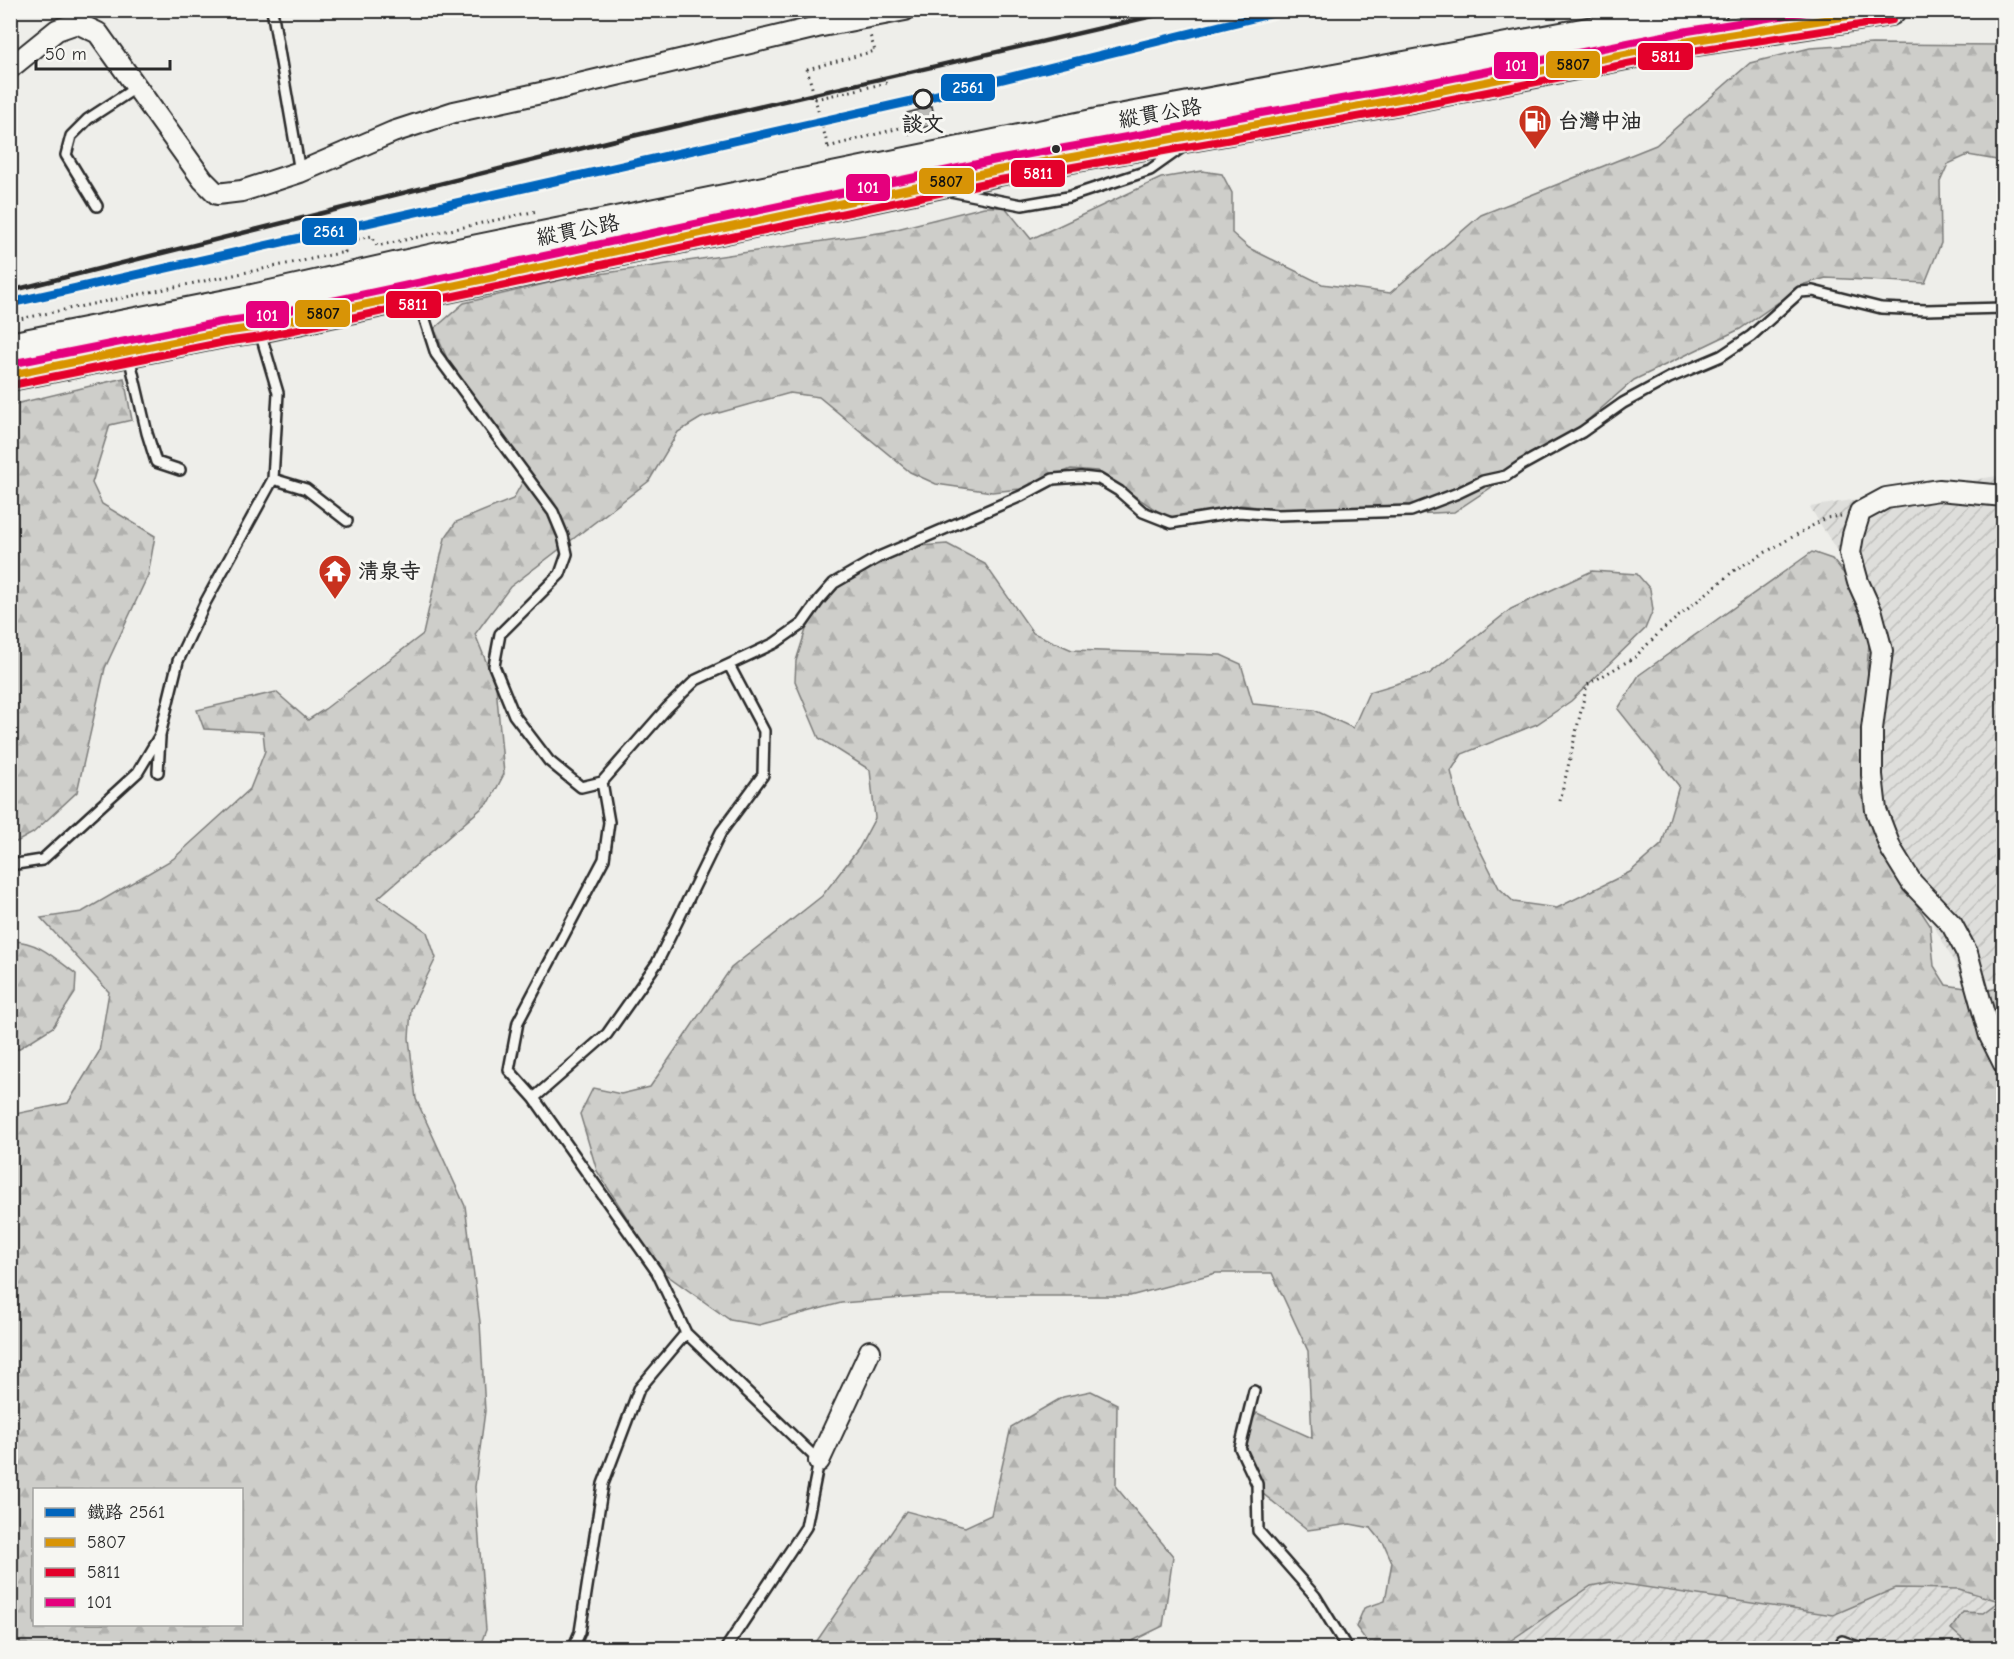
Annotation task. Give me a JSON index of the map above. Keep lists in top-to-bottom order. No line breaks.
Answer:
{"streets":{"main road":["縱貫公路"]},"places":{"other":["談文"],"fuel station":["台灣中油"],"temple":["清泉寺"]},"lines":["rail line 2561","transit line 5807","transit line 101","transit line 5811"],"legend":["鐵路 2561","5807","5811","101"],"scale_bar":"50 m"}
